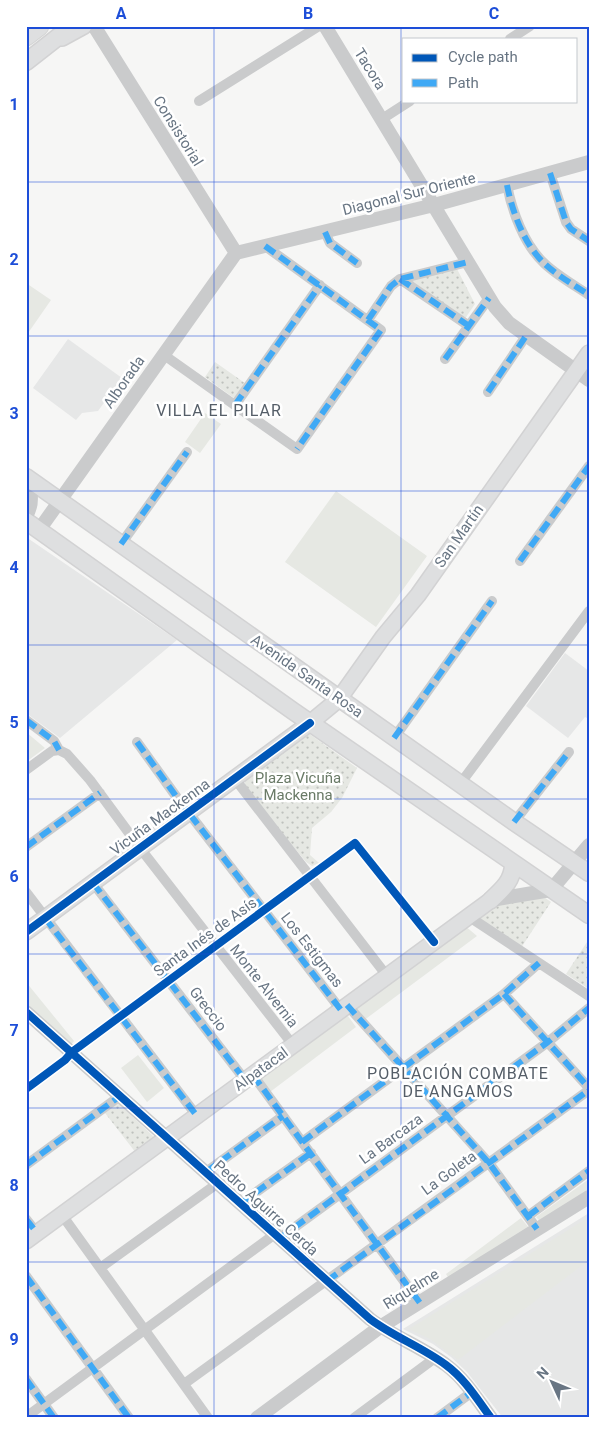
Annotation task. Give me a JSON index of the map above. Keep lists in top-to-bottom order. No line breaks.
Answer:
{"streets":{"main road":["San Martín","Avenida Santa Rosa","Vicuña Mackenna","Alpatacal"],"street":["Tacora","Consistorial","Diagonal Sur Oriente","Alborada","Santa Inés de Asís","Los Estigmas","Monte Alvernia","Greccio","La Barcaza","La Goleta","Pedro Aguirre Cerda","Riquelme"]},"crossings":[["Tacora","Diagonal Sur Oriente"],["Tacora","San Martín"],["Consistorial","Diagonal Sur Oriente"],["Consistorial","Alborada"],["Diagonal Sur Oriente","Alborada"],["Alborada","Avenida Santa Rosa"],["San Martín","Avenida Santa Rosa"],["San Martín","Vicuña Mackenna"],["Avenida Santa Rosa","Vicuña Mackenna"],["Vicuña Mackenna","Los Estigmas"],["Vicuña Mackenna","Monte Alvernia"],["Vicuña Mackenna","Greccio"],["Santa Inés de Asís","Los Estigmas"],["Santa Inés de Asís","Monte Alvernia"],["Santa Inés de Asís","Greccio"],["Santa Inés de Asís","Alpatacal"],["Santa Inés de Asís","Pedro Aguirre Cerda"],["Los Estigmas","Alpatacal"],["Los Estigmas","La Barcaza"],["Los Estigmas","La Goleta"],["Los Estigmas","Riquelme"],["Monte Alvernia","Alpatacal"],["Greccio","Alpatacal"],["Greccio","La Barcaza"],["Greccio","La Goleta"],["Greccio","Riquelme"],["Alpatacal","Pedro Aguirre Cerda"],["La Barcaza","Pedro Aguirre Cerda"],["La Goleta","Pedro Aguirre Cerda"],["Pedro Aguirre Cerda","Riquelme"]],"districts":["VILLA EL PILAR","POBLACIÓN COMBATE DE ANGAMOS"],"parks":["Plaza Vicuña Mackenna"],"legend":["Cycle path","Path"],"north":"top left","grid":{"columns":["A","B","C"],"rows":["1","2","3","4","5","6","7","8","9"]}}
